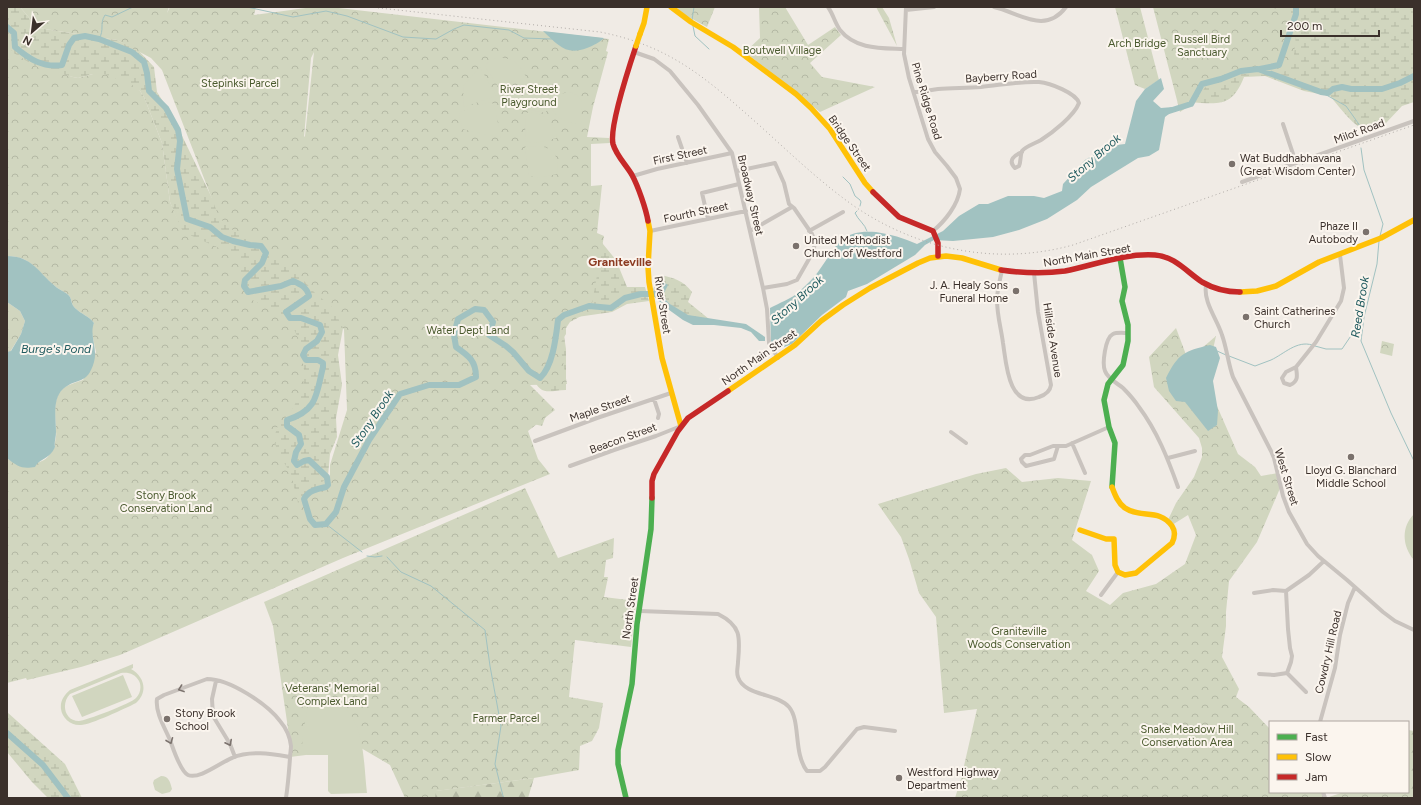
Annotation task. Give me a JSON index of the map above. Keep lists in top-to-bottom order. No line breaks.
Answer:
{"streets":{"main road":["Bridge Street","North Main Street","River Street","North Street"],"street":["Bayberry Road","Pine Ridge Road","Milot Road","First Street","Broadway Street","Fourth Street","Hillside Avenue","Maple Street","Beacon Street","West Street","Cowdry Hill Road"]},"crossings":[["Bayberry Road","Pine Ridge Road"],["Pine Ridge Road","Bridge Street"],["First Street","Broadway Street"],["First Street","River Street"],["Broadway Street","Fourth Street"],["Broadway Street","North Main Street"],["Broadway Street","River Street"],["Fourth Street","River Street"],["North Main Street","River Street"],["North Main Street","Hillside Avenue"],["North Main Street","Beacon Street"],["North Main Street","West Street"],["North Main Street","North Street"],["River Street","Maple Street"],["River Street","Beacon Street"],["River Street","North Street"],["Beacon Street","North Street"],["West Street","Cowdry Hill Road"]],"districts":["Graniteville"],"water":["Stony Brook","Reed Brook","Burge's Pond"],"parks":["Russell Bird Sanctuary","Arch Bridge","Boutwell Village","Stepinksi Parcel","River Street Playground","Water Dept Land","Stony Brook Conservation Land","Graniteville Woods Conservation","Veterans' Memorial Complex Land","Farmer Parcel","Snake Meadow Hill Conservation Area"],"places":["Wat Buddhabhavana (Great Wisdom Center)","Phaze II Autobody","United Methodist Church of Westford","J. A. Healy Sons Funeral Home","Saint Catherines Church","Lloyd G. Blanchard Middle School","Stony Brook School","Westford Highway Department"],"legend":["Fast","Slow","Jam"],"scale_bar":"200 m","north":"bottom left"}
